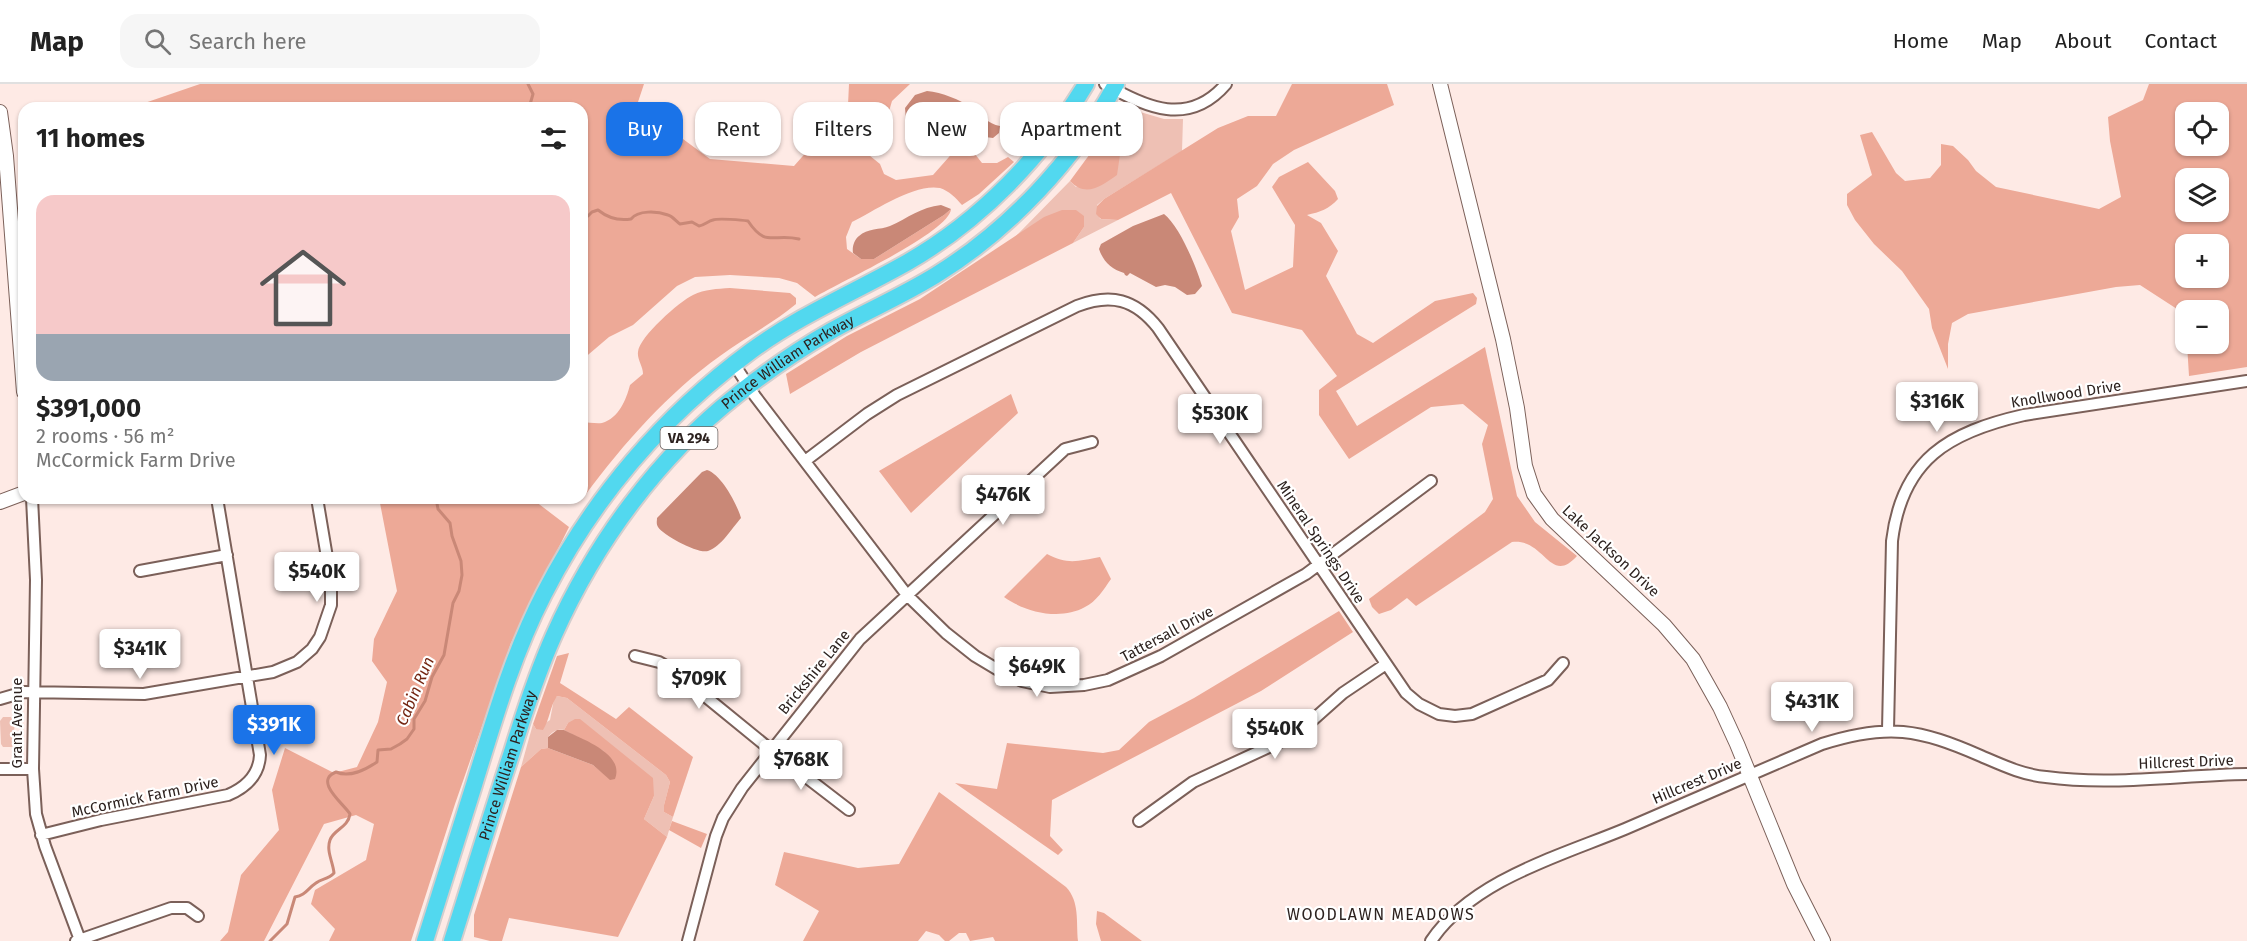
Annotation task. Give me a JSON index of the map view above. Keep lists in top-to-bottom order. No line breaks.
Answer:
{"streets":{"highway":["Prince William Parkway","VA 294"],"street":["Knollwood Drive","Mineral Springs Drive","Lake Jackson Drive","Tattersall Drive","Brickshire Lane","Grant Avenue","Hillcrest Drive","McCormick Farm Drive"]},"crossings":[["Prince William Parkway","Tattersall Drive"],["Knollwood Drive","Hillcrest Drive"],["Mineral Springs Drive","Tattersall Drive"],["Lake Jackson Drive","Hillcrest Drive"],["Tattersall Drive","Brickshire Lane"],["Grant Avenue","McCormick Farm Drive"]],"districts":["WOODLAWN MEADOWS"],"water":["Cabin Run"],"page":{"header":"Map","search":"Search here","nav":["Home","Map","About","Contact"],"map_buttons":["+","−"],"chip":["Buy","Rent","Filters","New","Apartment"],"heading":"11 homes","list":[{"name":"$391,000","note":"2 rooms · 56 m² · McCormick Farm Drive"}],"price":["$316K","$530K","$476K","$540K","$341K","$649K","$709K","$431K","$391K","$540K","$768K"]}}
